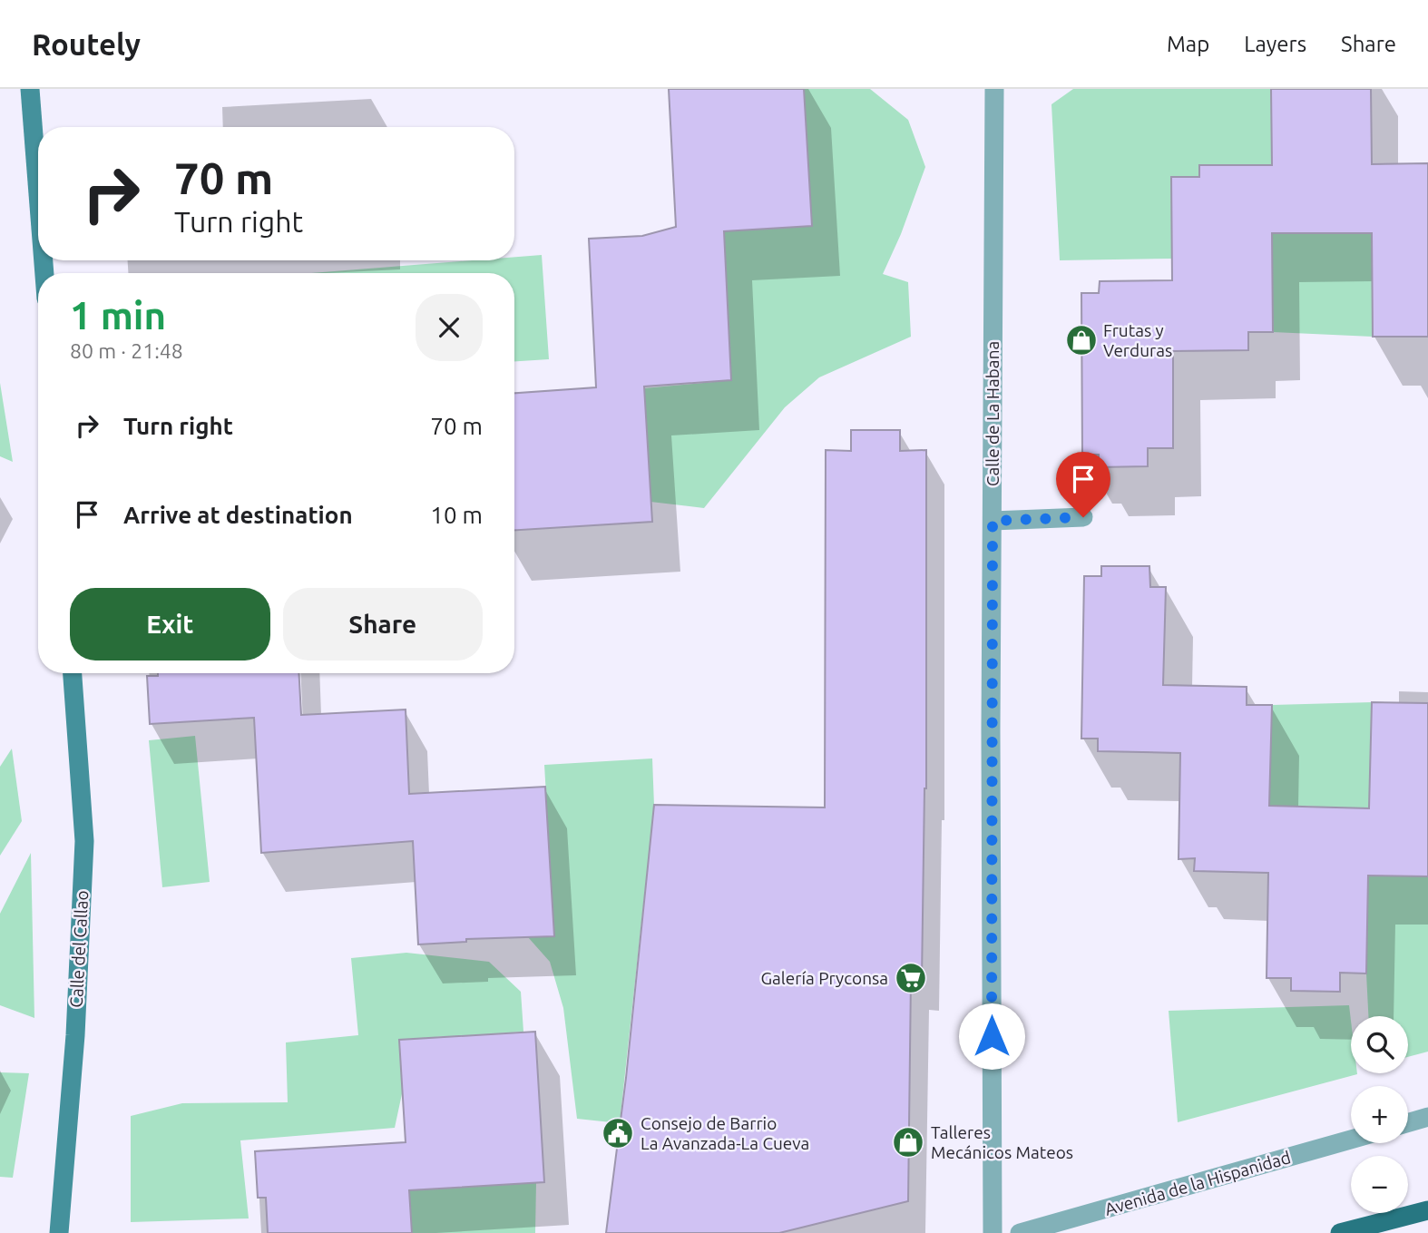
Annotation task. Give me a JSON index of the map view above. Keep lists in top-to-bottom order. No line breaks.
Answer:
{"streets":{"street":["Calle de La Habana","Calle del Callao","Avenida de la Hispanidad"]},"places":{"shop":["Frutas y Verduras","Talleres Mecánicos Mateos"],"supermarket":["Galería Pryconsa"],"public building":["Consejo de Barrio La Avanzada-La Cueva"]},"page":{"header":"Routely","nav":["Map","Layers","Share"],"turn":["70 m","Turn right"],"heading":["1 min","80 m · 21:48"],"list":[{"name":"Turn right","value":"70 m"},{"name":"Arrive at destination","value":"10 m"}],"buttons":["Exit","Share"],"map_buttons":["+","−"]}}
